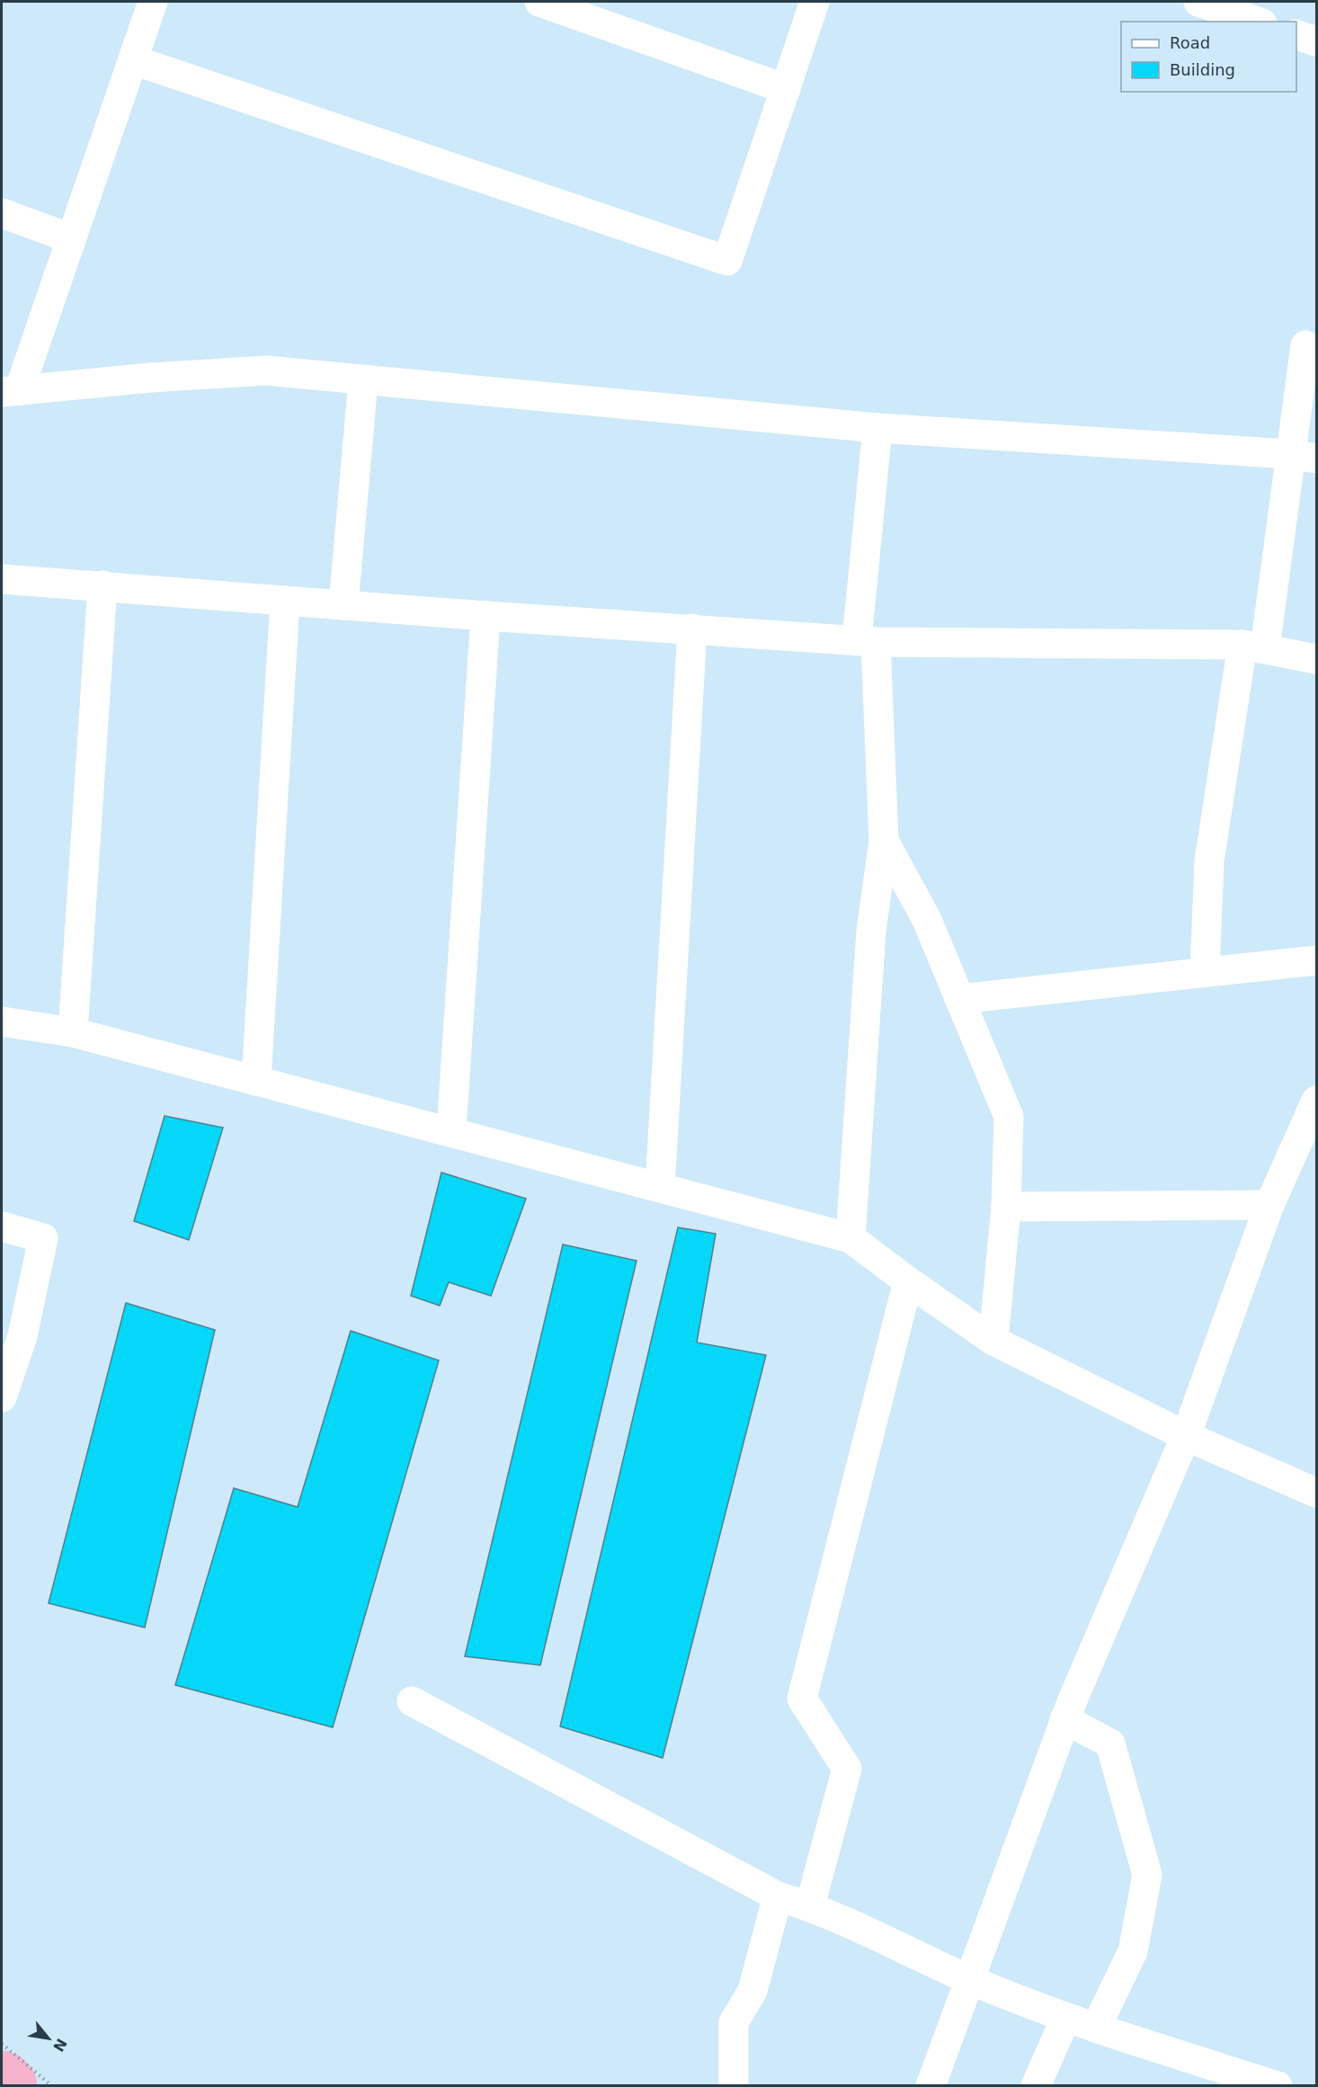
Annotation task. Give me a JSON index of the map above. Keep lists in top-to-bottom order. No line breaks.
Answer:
{"legend":["Road","Building"],"north":"bottom right"}
